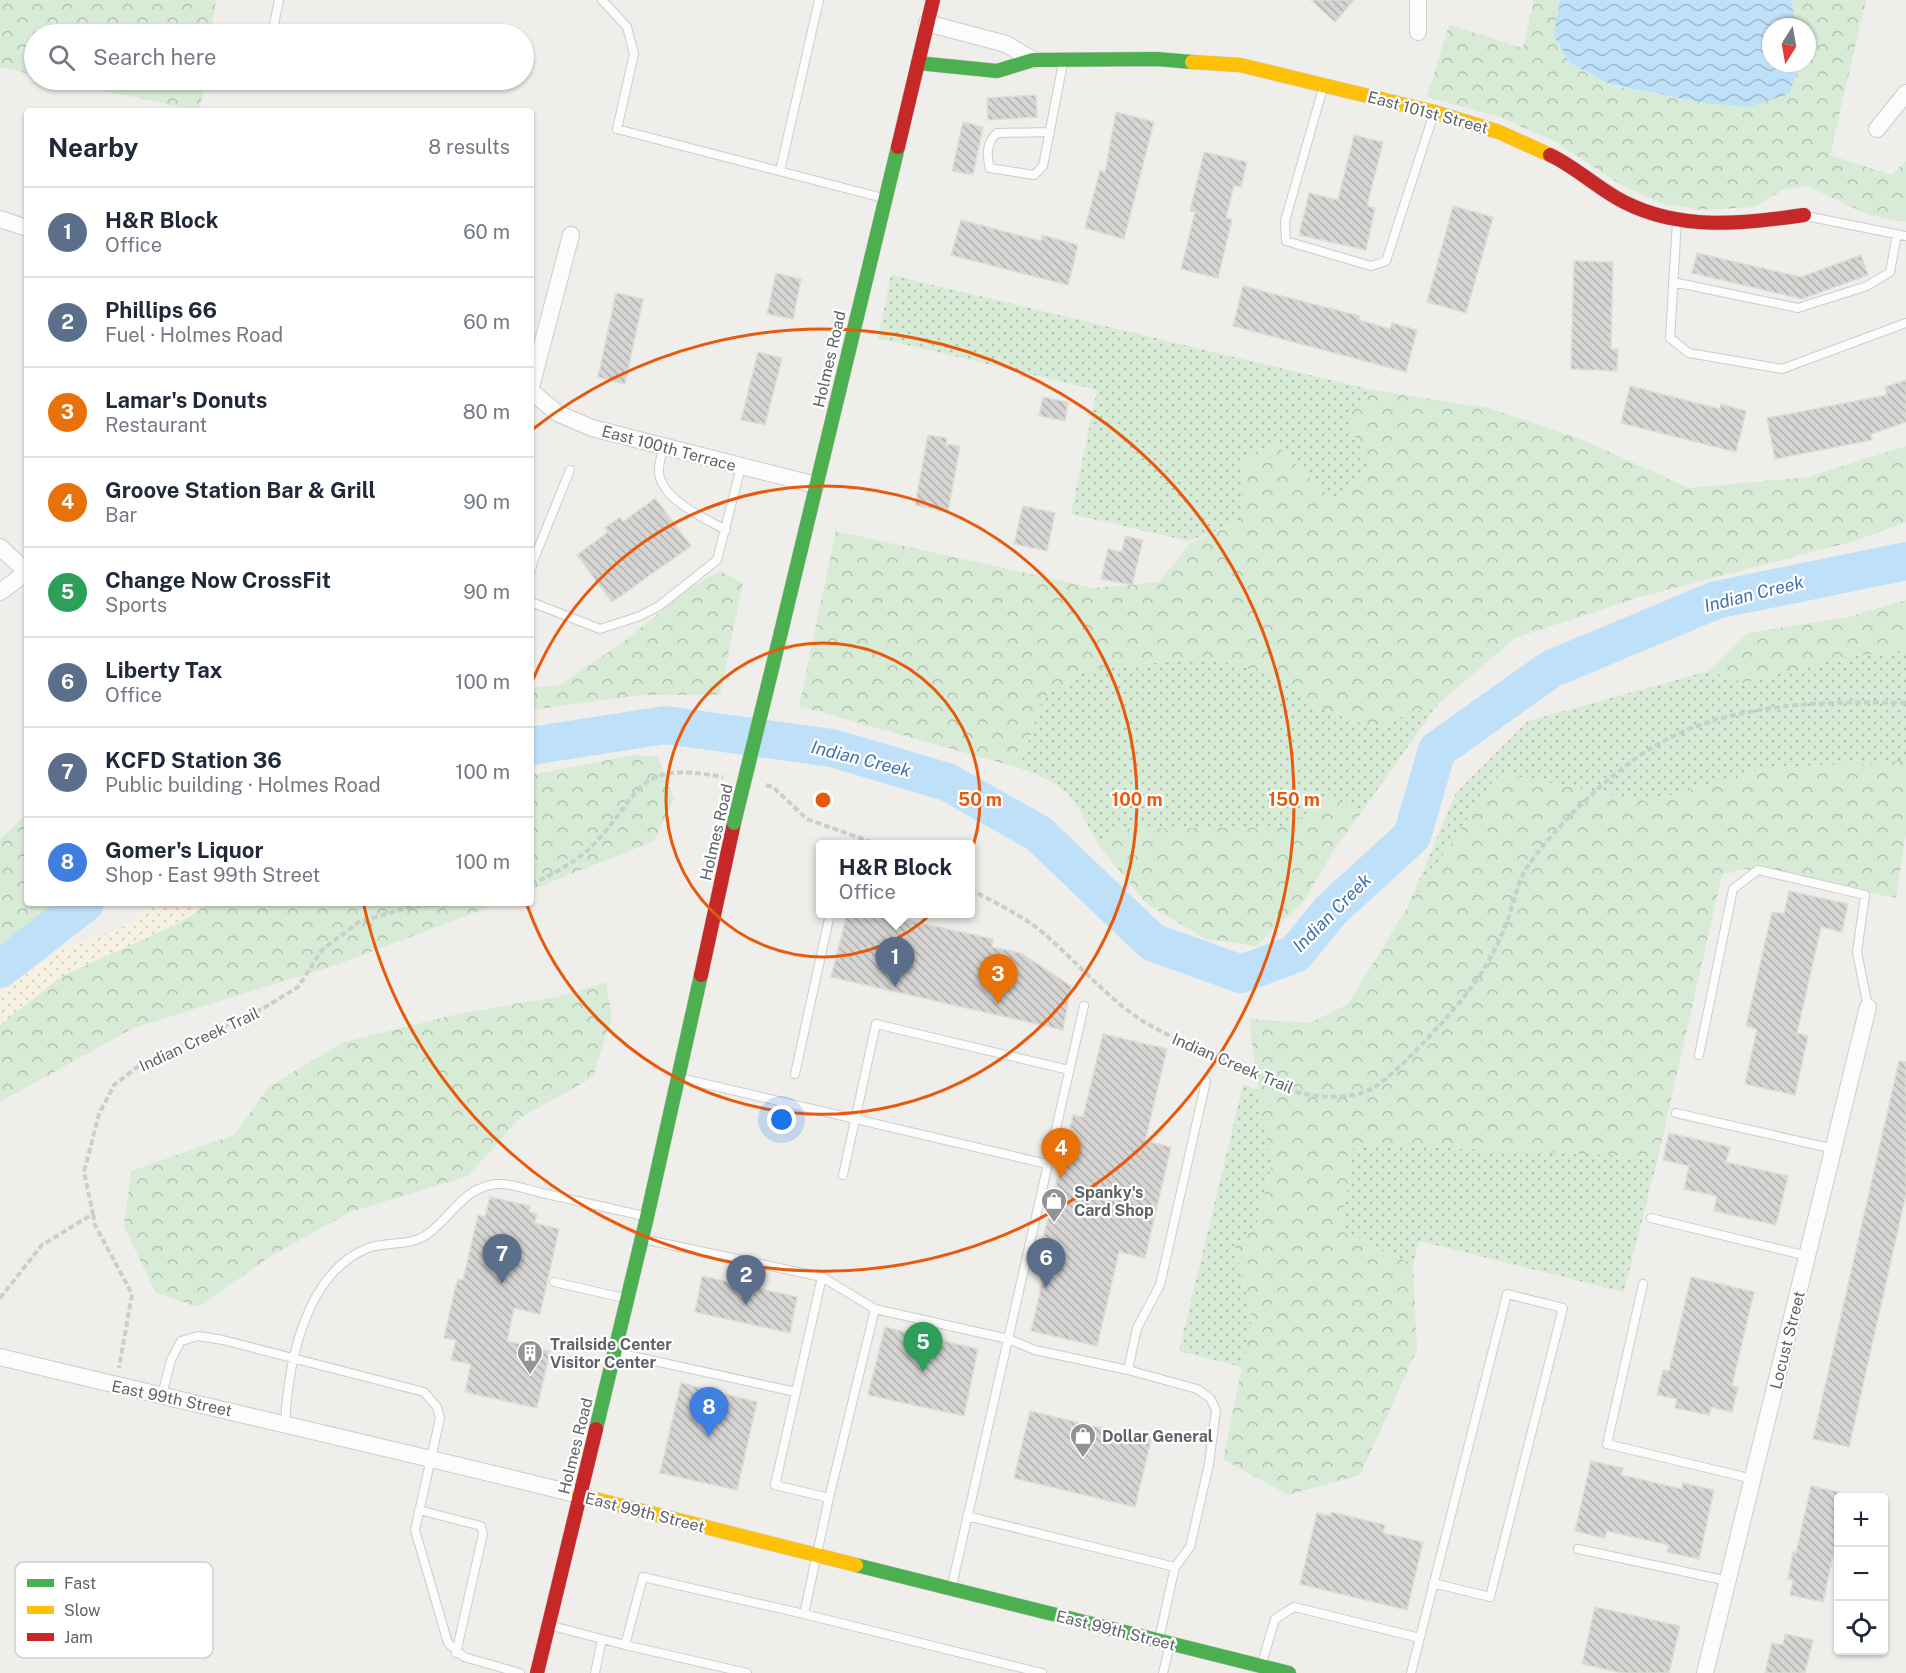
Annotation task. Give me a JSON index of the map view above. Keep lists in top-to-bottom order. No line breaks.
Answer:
{"streets":{"main road":["East 101st Street","Holmes Road","East 99th Street"],"street":["East 100th Terrace","Locust Street"],"path":["Indian Creek Trail"]},"crossings":[["East 101st Street","Holmes Road"],["Holmes Road","East 100th Terrace"],["Holmes Road","East 99th Street"],["Indian Creek Trail","East 99th Street"]],"water":["Indian Creek"],"places":{"shop":["Spanky's Card Shop","Dollar General"],"building":["Trailside Center Visitor Center"]},"legend":["Fast","Slow","Jam"],"north":"bottom","page":{"search":"Search here","heading":["Nearby","8 results"],"list":[{"mark":"1","name":"H&R Block","note":"Office","value":"60 m"},{"mark":"2","name":"Phillips 66","note":"Fuel · Holmes Road","value":"60 m"},{"mark":"3","name":"Lamar's Donuts","note":"Restaurant","value":"80 m"},{"mark":"4","name":"Groove Station Bar & Grill","note":"Bar","value":"90 m"},{"mark":"5","name":"Change Now CrossFit","note":"Sports","value":"90 m"},{"mark":"6","name":"Liberty Tax","note":"Office","value":"100 m"},{"mark":"7","name":"KCFD Station 36","note":"Public building · Holmes Road","value":"100 m"},{"mark":"8","name":"Gomer's Liquor","note":"Shop · East 99th Street","value":"100 m"}],"popup":["H&R Block","Office"],"pins":["1","3","4","7","6","2","5","8"],"map_buttons":["+","−"]},"rings":["50 m","100 m","150 m"]}
